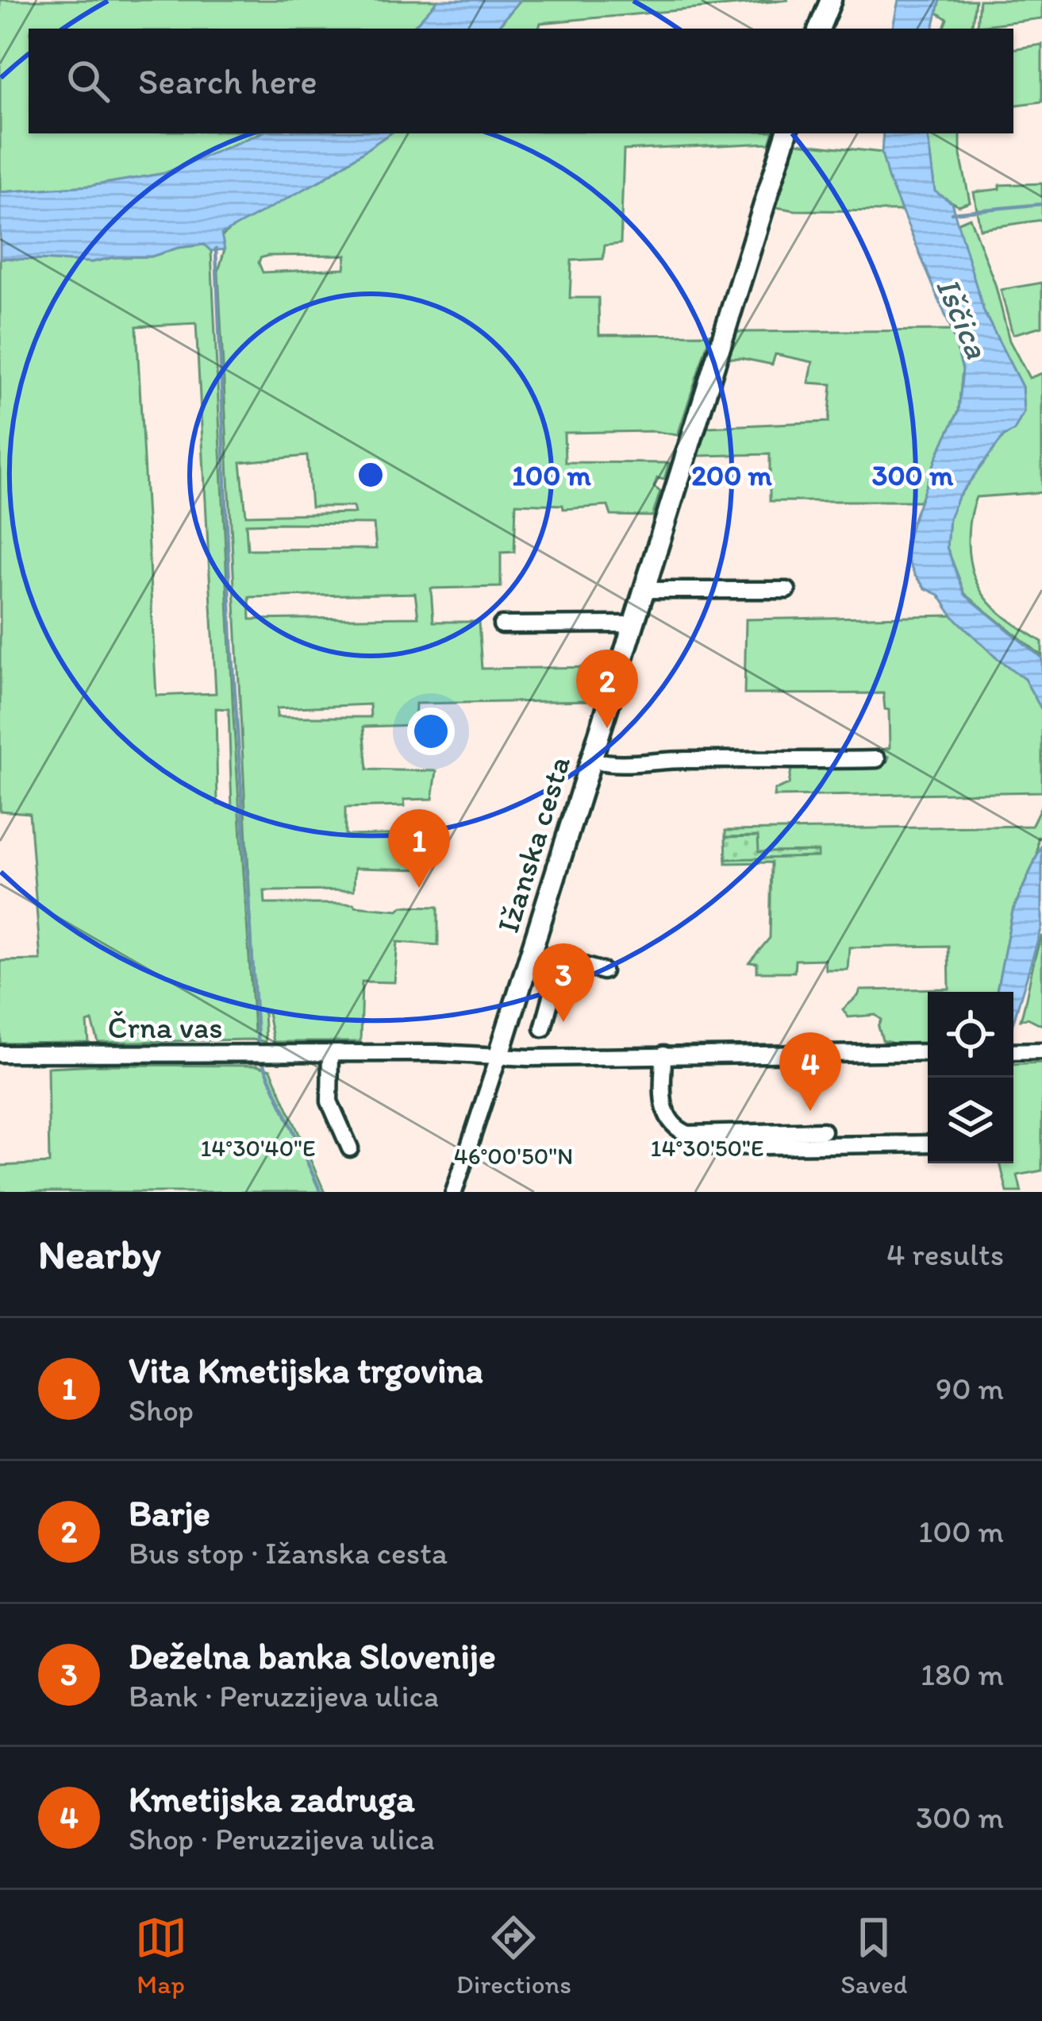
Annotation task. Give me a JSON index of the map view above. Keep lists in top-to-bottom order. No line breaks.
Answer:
{"streets":{"main road":["Ižanska cesta"],"street":["Črna vas"]},"crossings":[["Ižanska cesta","Črna vas"]],"water":["Iščica"],"page":{"search":"Search here","pins":["2","1","3","4"],"heading":["Nearby","4 results"],"list":[{"mark":"1","name":"Vita Kmetijska trgovina","note":"Shop","value":"90 m"},{"mark":"2","name":"Barje","note":"Bus stop · Ižanska cesta","value":"100 m"},{"mark":"3","name":"Deželna banka Slovenije","note":"Bank · Peruzzijeva ulica","value":"180 m"},{"mark":"4","name":"Kmetijska zadruga","note":"Shop · Peruzzijeva ulica","value":"300 m"}],"nav":["Map","Directions","Saved"]},"coordinates":["14°30'40\"E","14°30'50\"E","46°00'50\"N"],"rings":["100 m","200 m","300 m"]}
